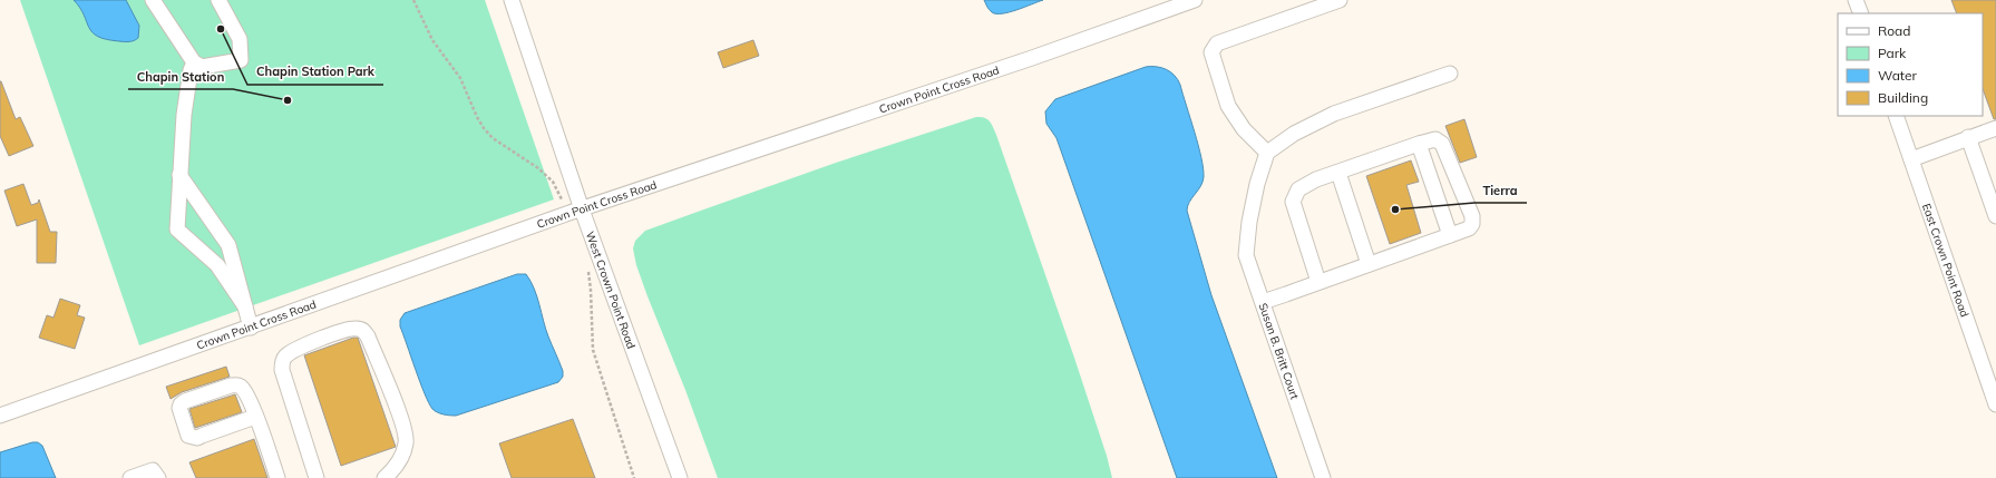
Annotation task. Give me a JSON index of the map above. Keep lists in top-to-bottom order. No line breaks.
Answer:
{"streets":{"street":["Crown Point Cross Road","East Crown Point Road","West Crown Point Road","Susan B. Britt Court"]},"crossings":[["Crown Point Cross Road","West Crown Point Road"]],"places":["Chapin Station Park","Chapin Station","Tierra"],"legend":["Road","Park","Water","Building"]}
